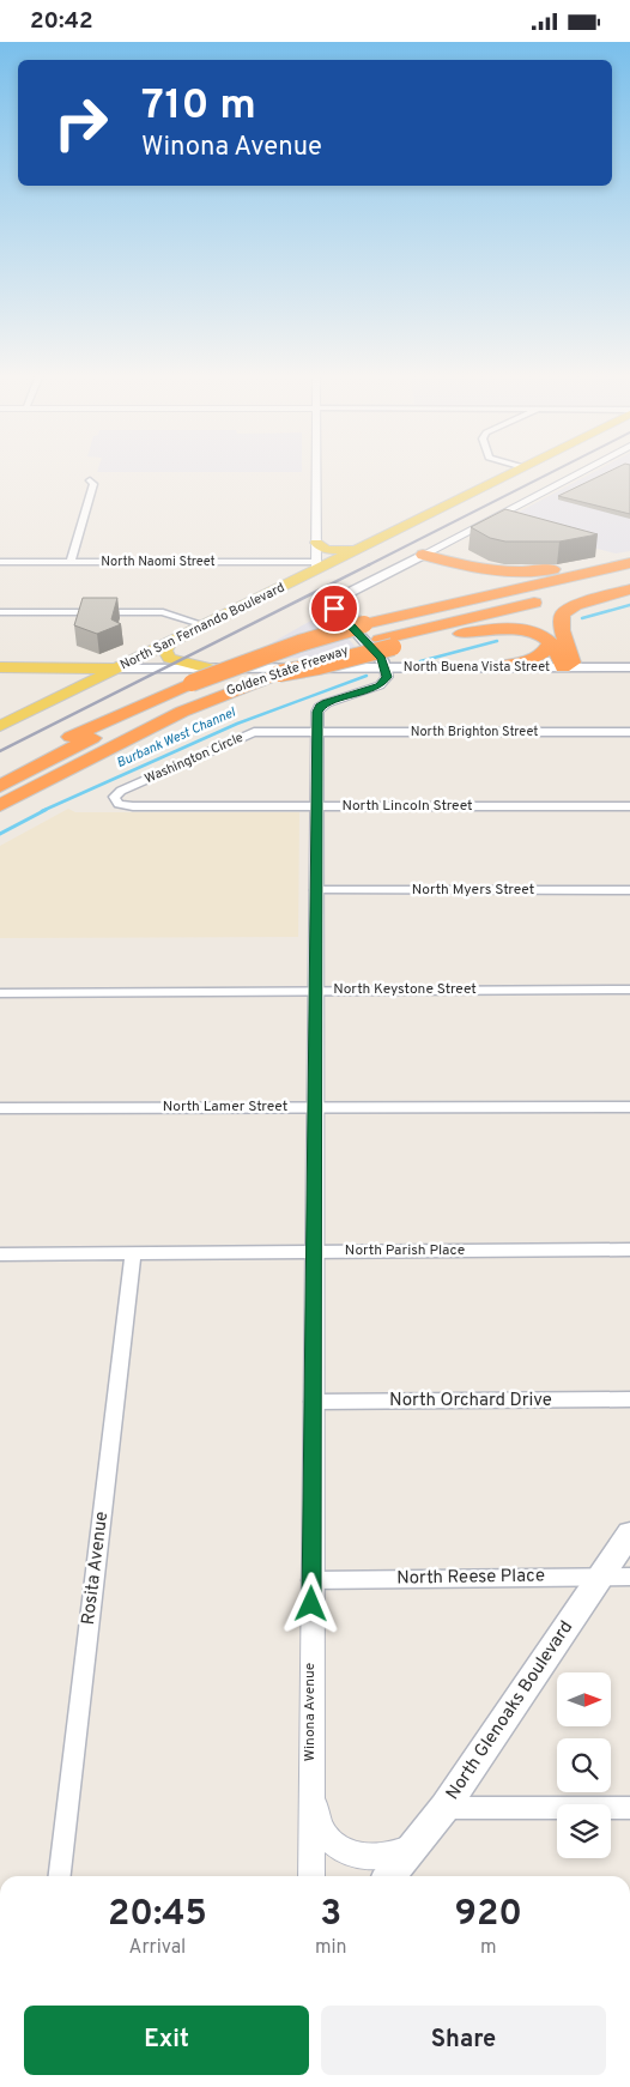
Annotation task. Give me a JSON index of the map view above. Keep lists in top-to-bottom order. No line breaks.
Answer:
{"streets":{"highway":["Golden State Freeway"],"main road":["North San Fernando Boulevard","North Buena Vista Street","North Glenoaks Boulevard"],"street":["North Naomi Street","North Brighton Street","Washington Circle","North Lincoln Street","North Myers Street","North Keystone Street","North Lamer Street","North Parish Place","North Orchard Drive","Rosita Avenue","North Reese Place","Winona Avenue"]},"crossings":[["North Naomi Street","North San Fernando Boulevard"],["North San Fernando Boulevard","North Buena Vista Street"],["North Buena Vista Street","Winona Avenue"],["North Brighton Street","Washington Circle"],["North Brighton Street","Winona Avenue"],["Washington Circle","North Lincoln Street"],["Washington Circle","Winona Avenue"],["North Lincoln Street","Winona Avenue"],["North Myers Street","Winona Avenue"],["North Keystone Street","Winona Avenue"],["North Lamer Street","Winona Avenue"],["North Parish Place","Rosita Avenue"],["North Parish Place","Winona Avenue"],["North Orchard Drive","Winona Avenue"],["North Reese Place","North Glenoaks Boulevard"],["North Reese Place","Winona Avenue"]],"water":["Burbank West Channel"],"north":"right","page":{"status":"20:42","turn":["710 m","Winona Avenue"],"eta":["20:45","Arrival","3","min","920","m"],"buttons":["Exit","Share"]}}
